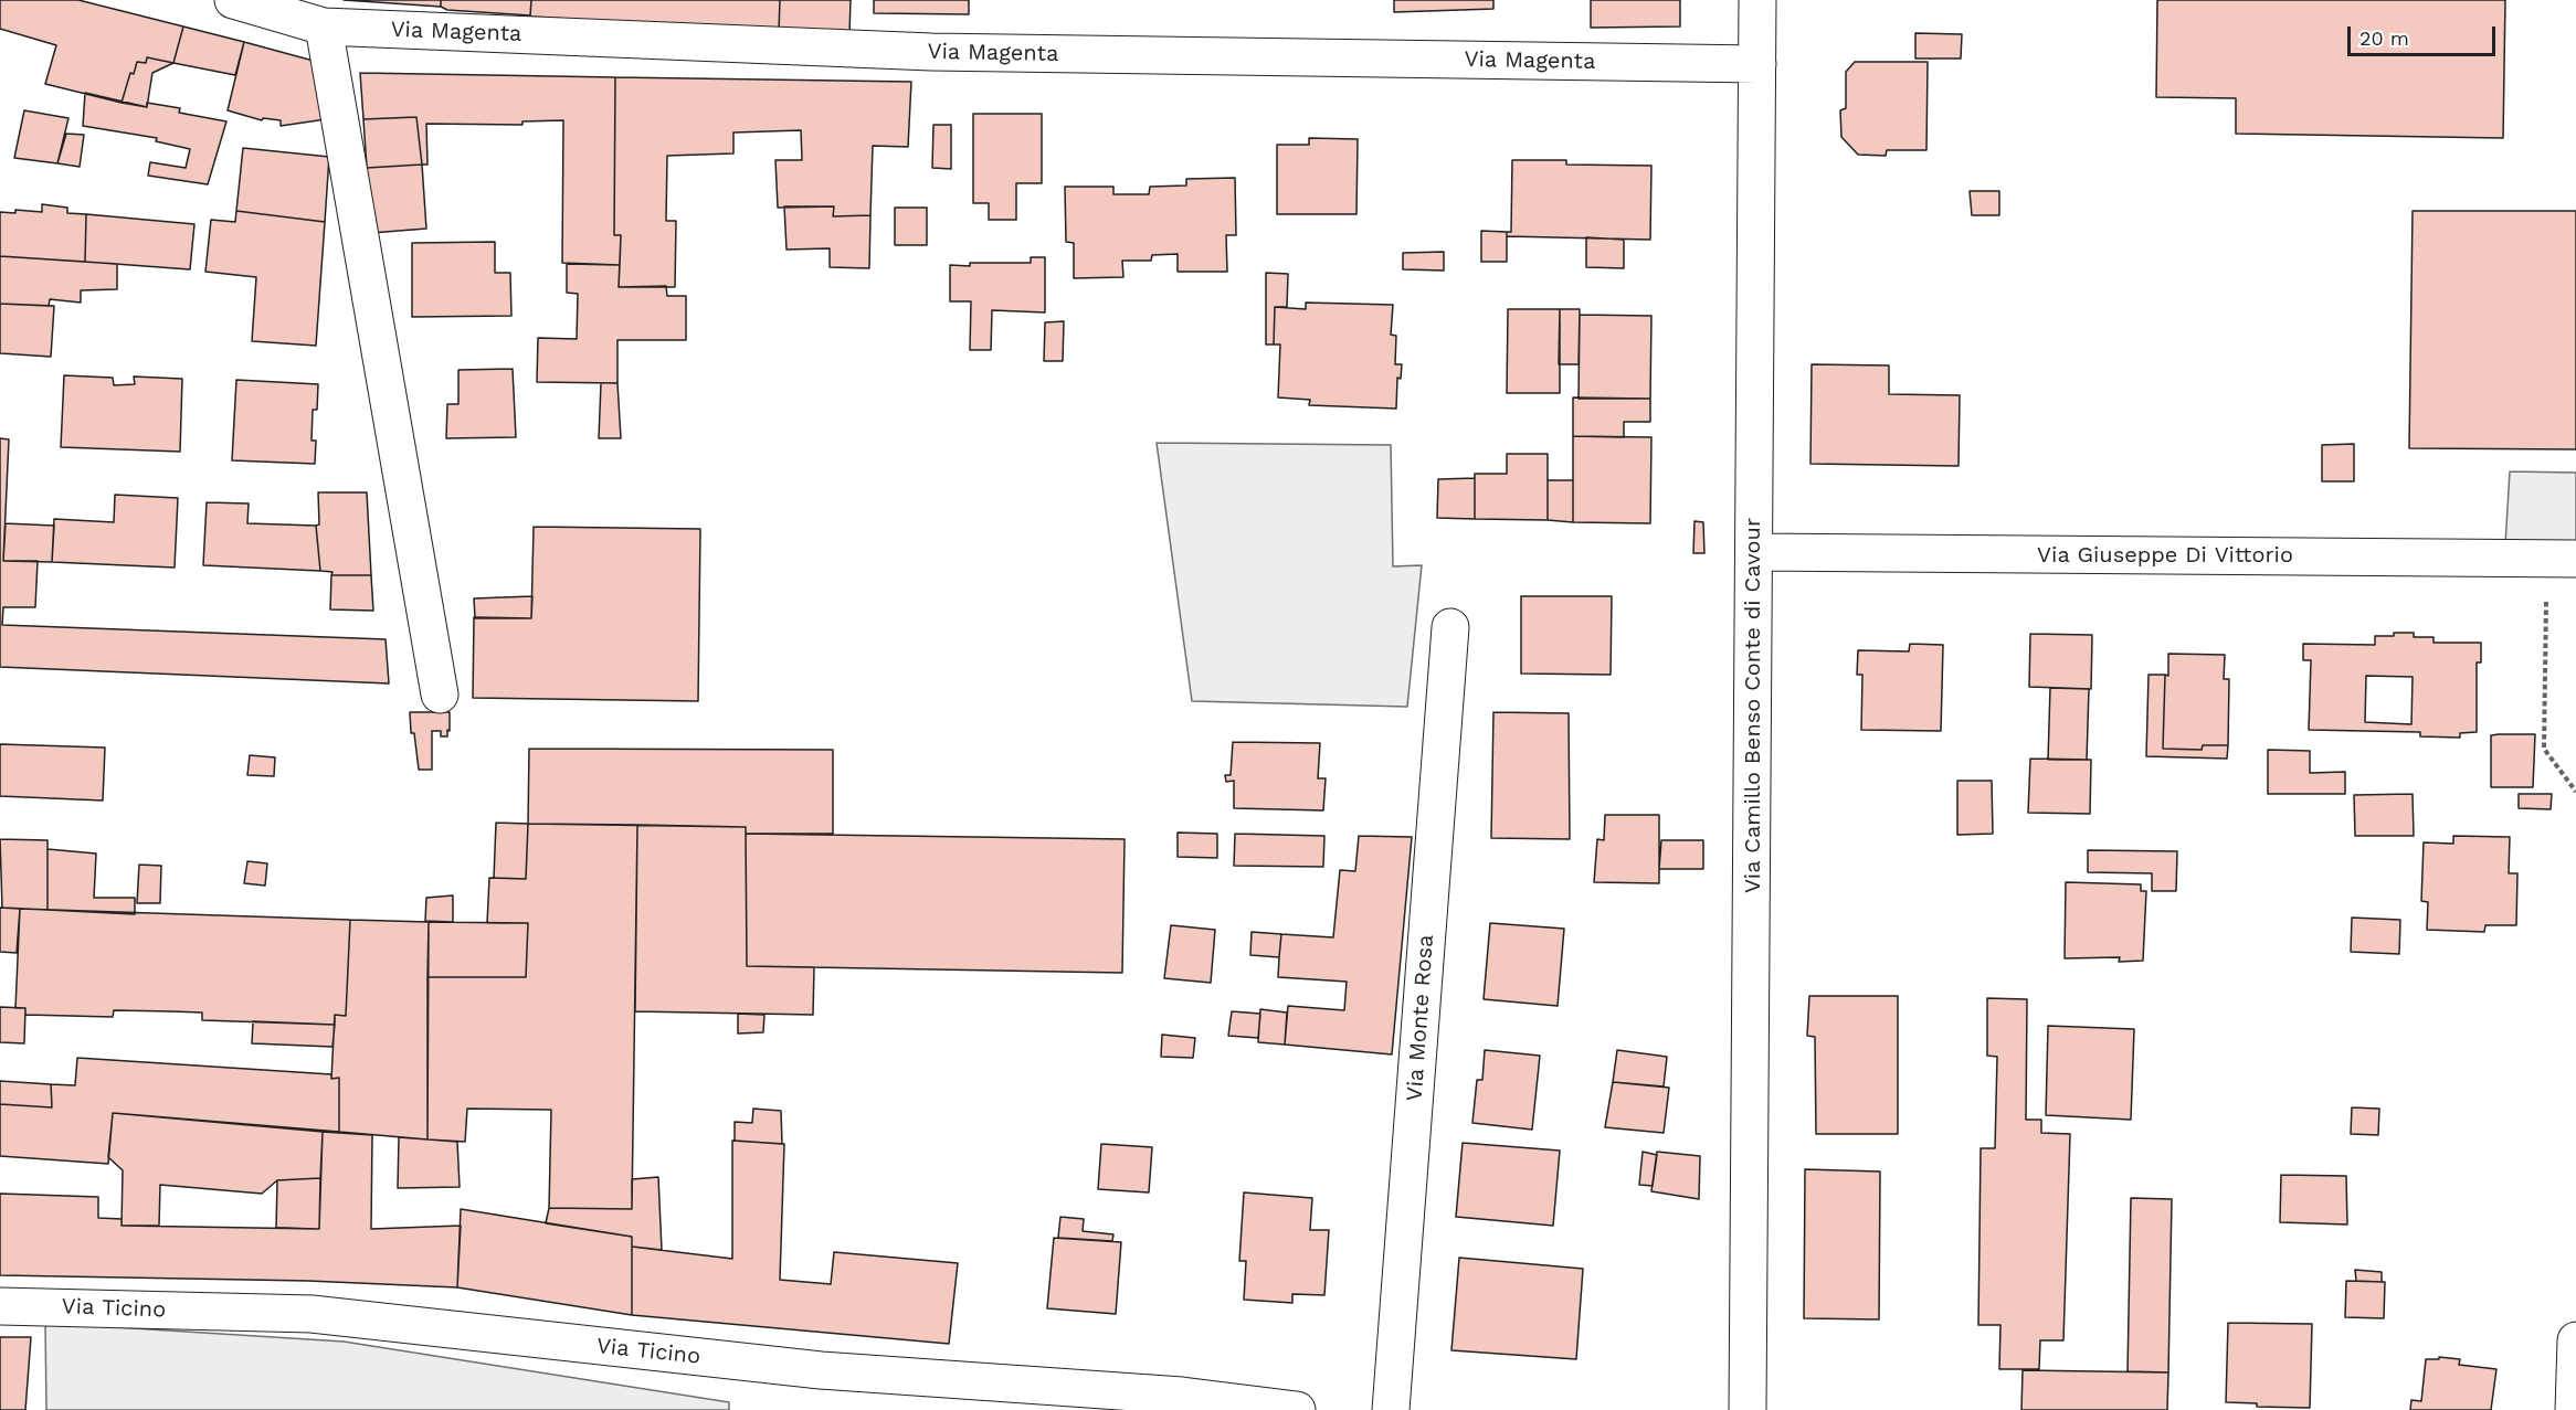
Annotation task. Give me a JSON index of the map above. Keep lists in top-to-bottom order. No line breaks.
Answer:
{"streets":{"street":["Via Magenta","Via Giuseppe Di Vittorio","Via Camillo Benso Conte di Cavour","Via Monte Rosa","Via Ticino"]},"crossings":[["Via Magenta","Via Camillo Benso Conte di Cavour"],["Via Giuseppe Di Vittorio","Via Camillo Benso Conte di Cavour"]],"scale_bar":"20 m"}
